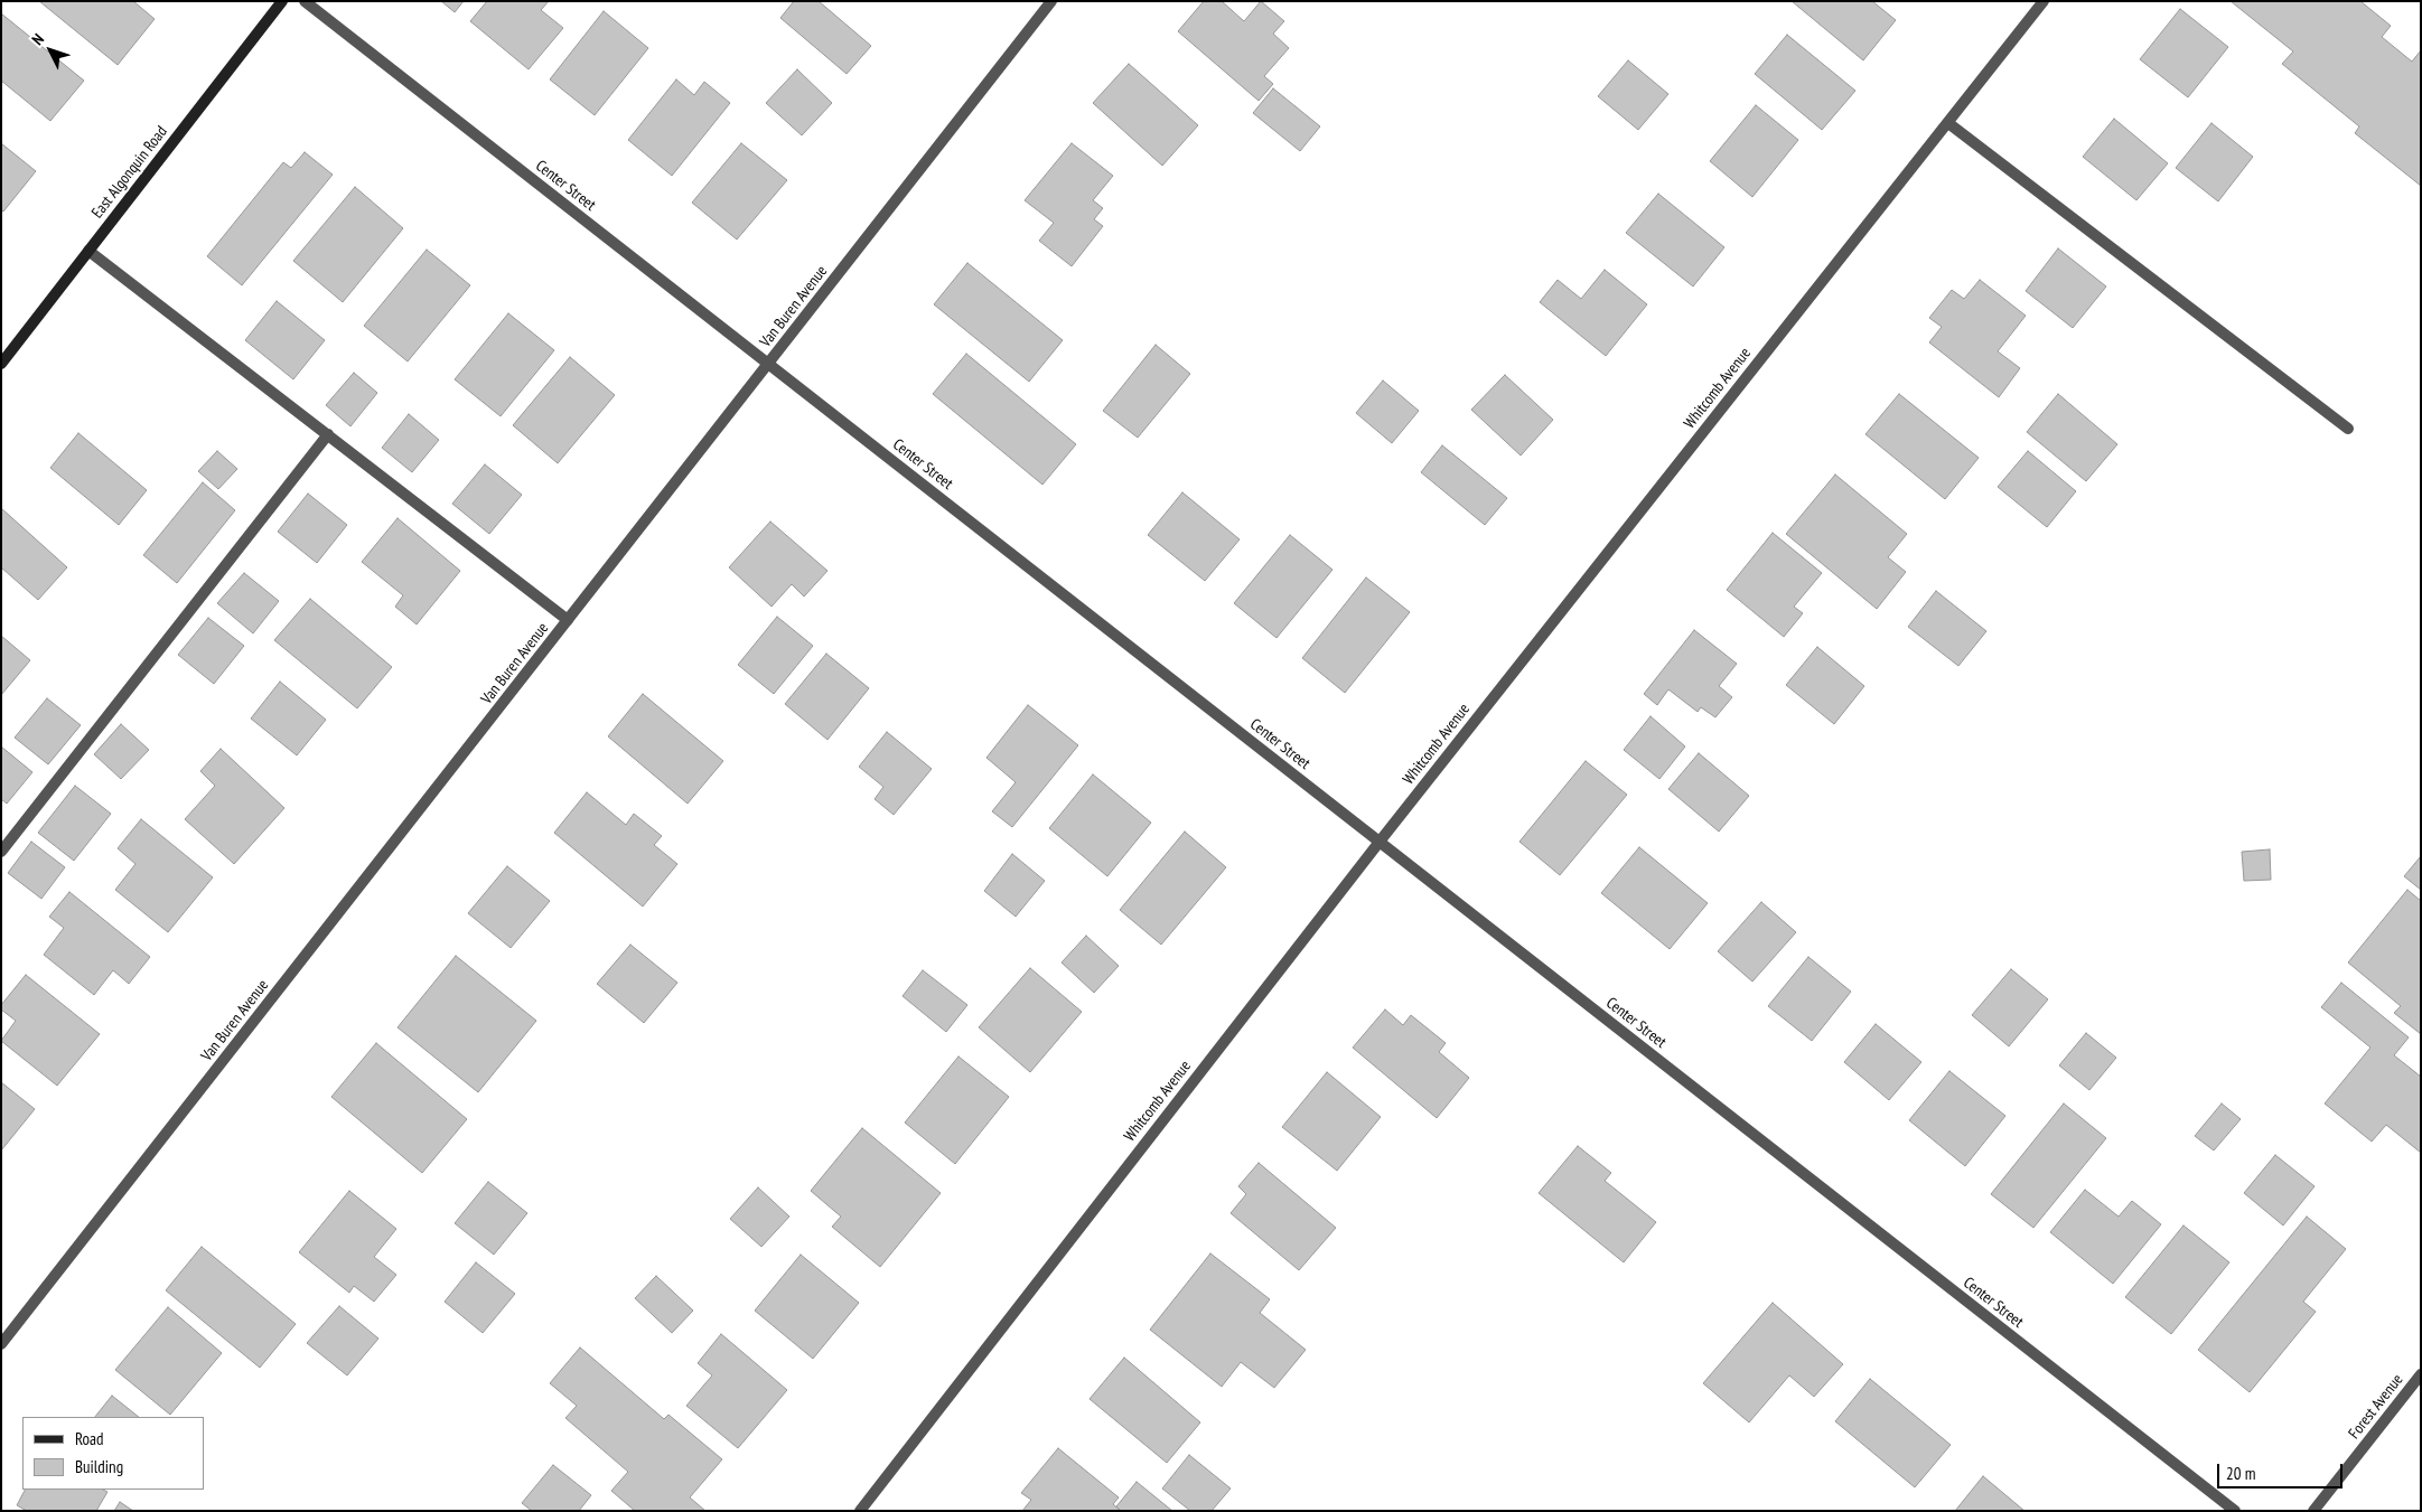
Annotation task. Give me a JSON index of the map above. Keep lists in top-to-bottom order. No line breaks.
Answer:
{"streets":{"street":["East Algonquin Road","Center Street","Van Buren Avenue","Whitcomb Avenue","Forest Avenue"]},"crossings":[["Center Street","Van Buren Avenue"],["Center Street","Whitcomb Avenue"]],"legend":["Road","Building"],"scale_bar":"20 m","north":"top left"}
